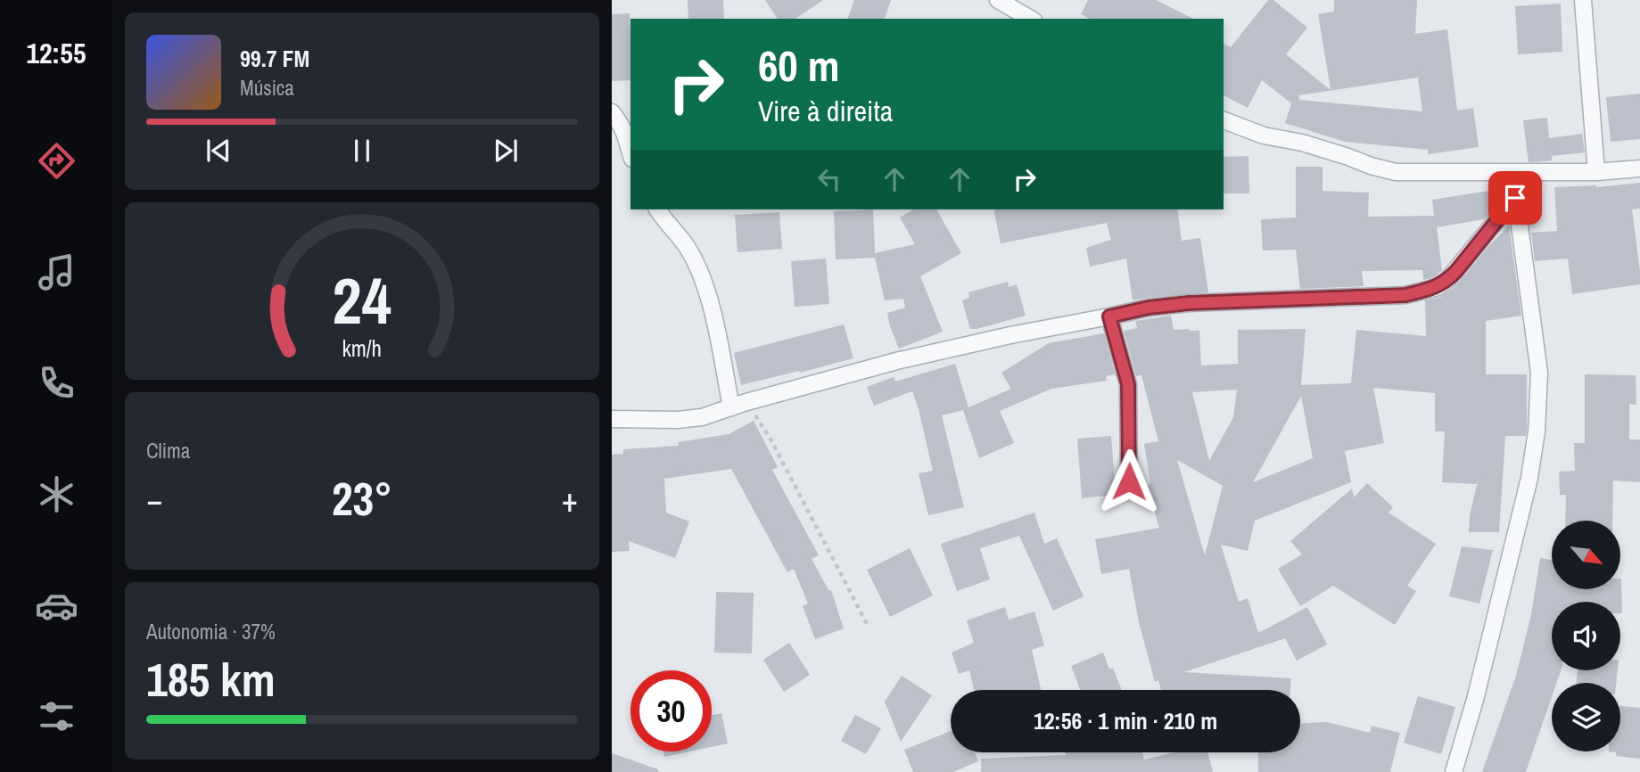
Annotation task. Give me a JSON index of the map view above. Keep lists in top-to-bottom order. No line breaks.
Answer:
{"north":"bottom right","page":{"tabs":"12:55","turn":["60 m","Vire à direita"],"song":["99.7 FM","Música"],"tile":["Clima",["Autonomia · 37%","185 km"]],"heat":["−","23°","+"],"limit":"30","trip":"12:56 · 1 min · 210 m","gauge":["24","km/h"]}}
